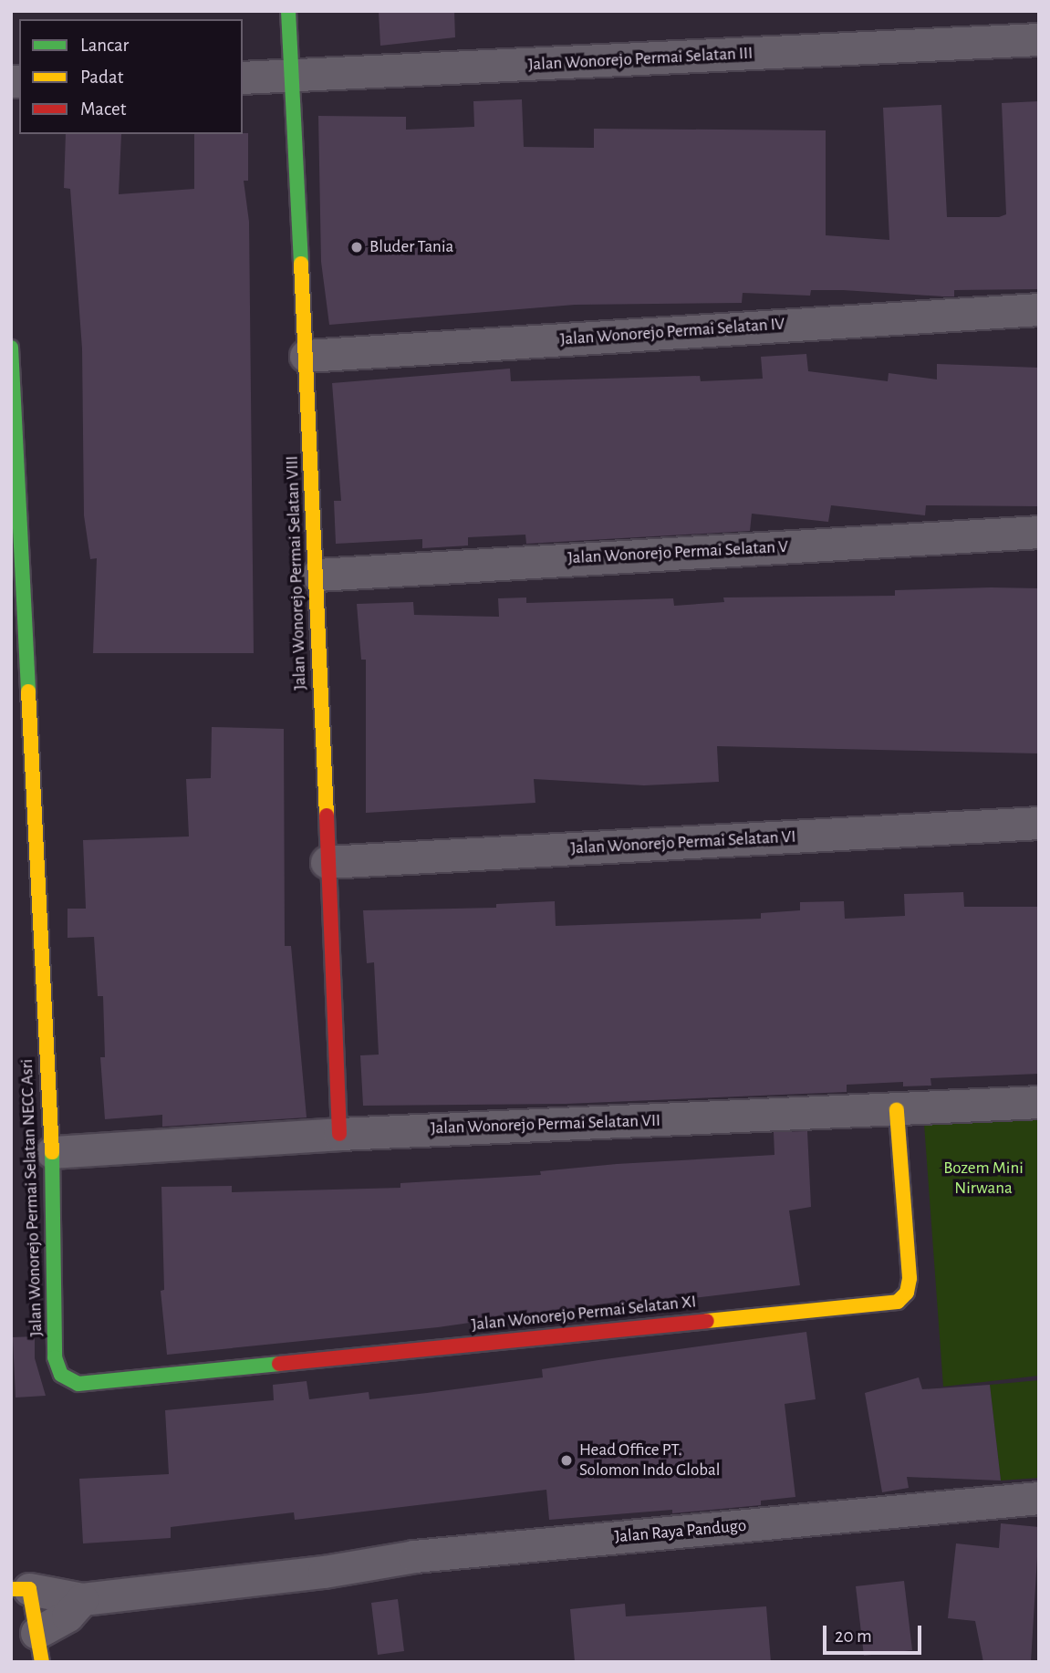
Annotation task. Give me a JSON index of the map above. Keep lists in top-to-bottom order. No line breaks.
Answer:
{"streets":{"street":["Jalan Wonorejo Permai Selatan III","Jalan Wonorejo Permai Selatan IV","Jalan Wonorejo Permai Selatan V","Jalan Wonorejo Permai Selatan VIII","Jalan Wonorejo Permai Selatan VI","Jalan Wonorejo Permai Selatan VII","Jalan Wonorejo Permai Selatan NECC Asri","Jalan Wonorejo Permai Selatan XI","Jalan Raya Pandugo"]},"crossings":[["Jalan Wonorejo Permai Selatan III","Jalan Wonorejo Permai Selatan VIII"],["Jalan Wonorejo Permai Selatan IV","Jalan Wonorejo Permai Selatan VIII"],["Jalan Wonorejo Permai Selatan V","Jalan Wonorejo Permai Selatan VIII"],["Jalan Wonorejo Permai Selatan VIII","Jalan Wonorejo Permai Selatan VI"],["Jalan Wonorejo Permai Selatan VIII","Jalan Wonorejo Permai Selatan VII"],["Jalan Wonorejo Permai Selatan VII","Jalan Wonorejo Permai Selatan NECC Asri"],["Jalan Wonorejo Permai Selatan VII","Jalan Wonorejo Permai Selatan XI"],["Jalan Wonorejo Permai Selatan NECC Asri","Jalan Wonorejo Permai Selatan XI"]],"parks":["Bozem Mini Nirwana"],"places":["Bluder Tania","Head Office PT. Solomon Indo Global"],"legend":["Lancar","Padat","Macet"],"scale_bar":"20 m"}
